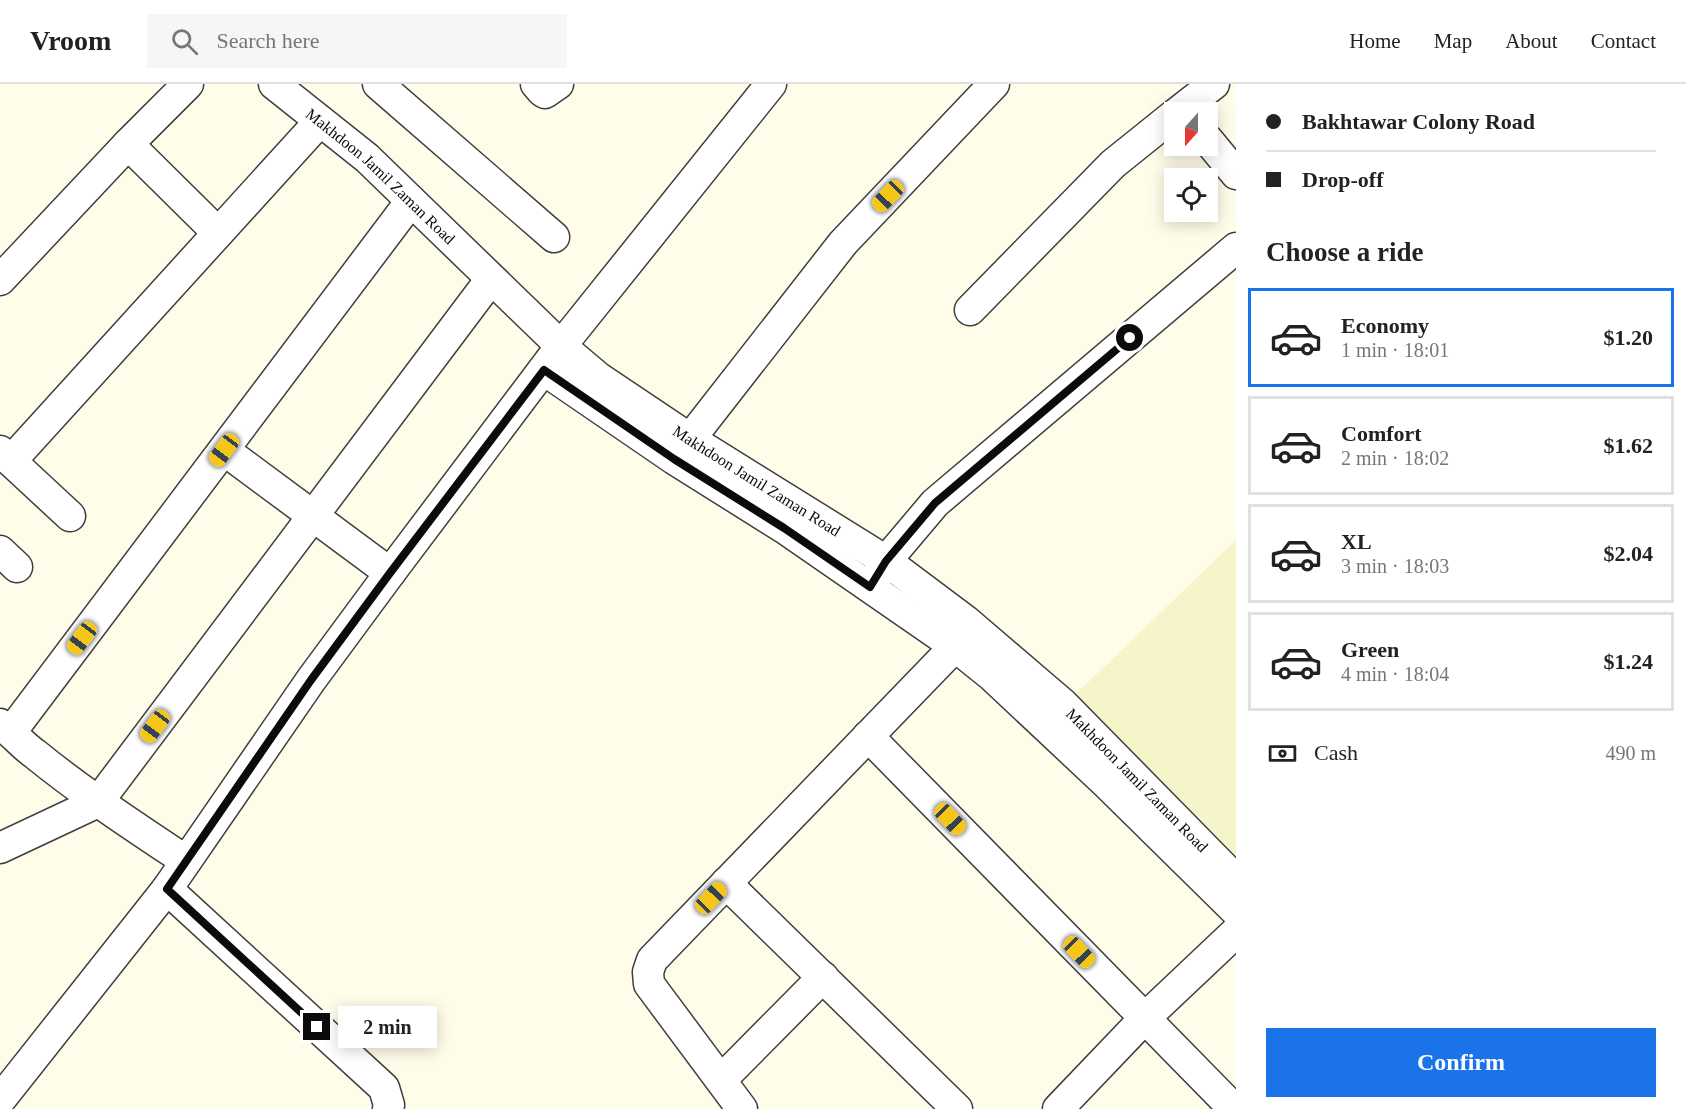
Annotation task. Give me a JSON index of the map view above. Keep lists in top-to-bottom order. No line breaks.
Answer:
{"streets":{"street":["Makhdoon Jamil Zaman Road"]},"north":"bottom","page":{"header":"Vroom","search":"Search here","nav":["Home","Map","About","Contact"],"banner":["Bakhtawar Colony Road","Drop-off"],"heading":"Choose a ride","list":[{"name":"Economy","note":"1 min · 18:01","value":"$1.20"},{"name":"Comfort","note":"2 min · 18:02","value":"$1.62"},{"name":"XL","note":"3 min · 18:03","value":"$2.04"},{"name":"Green","note":"4 min · 18:04","value":"$1.24"}],"pay":["Cash","490 m"],"bubble":"2 min","buttons":"Confirm"}}
